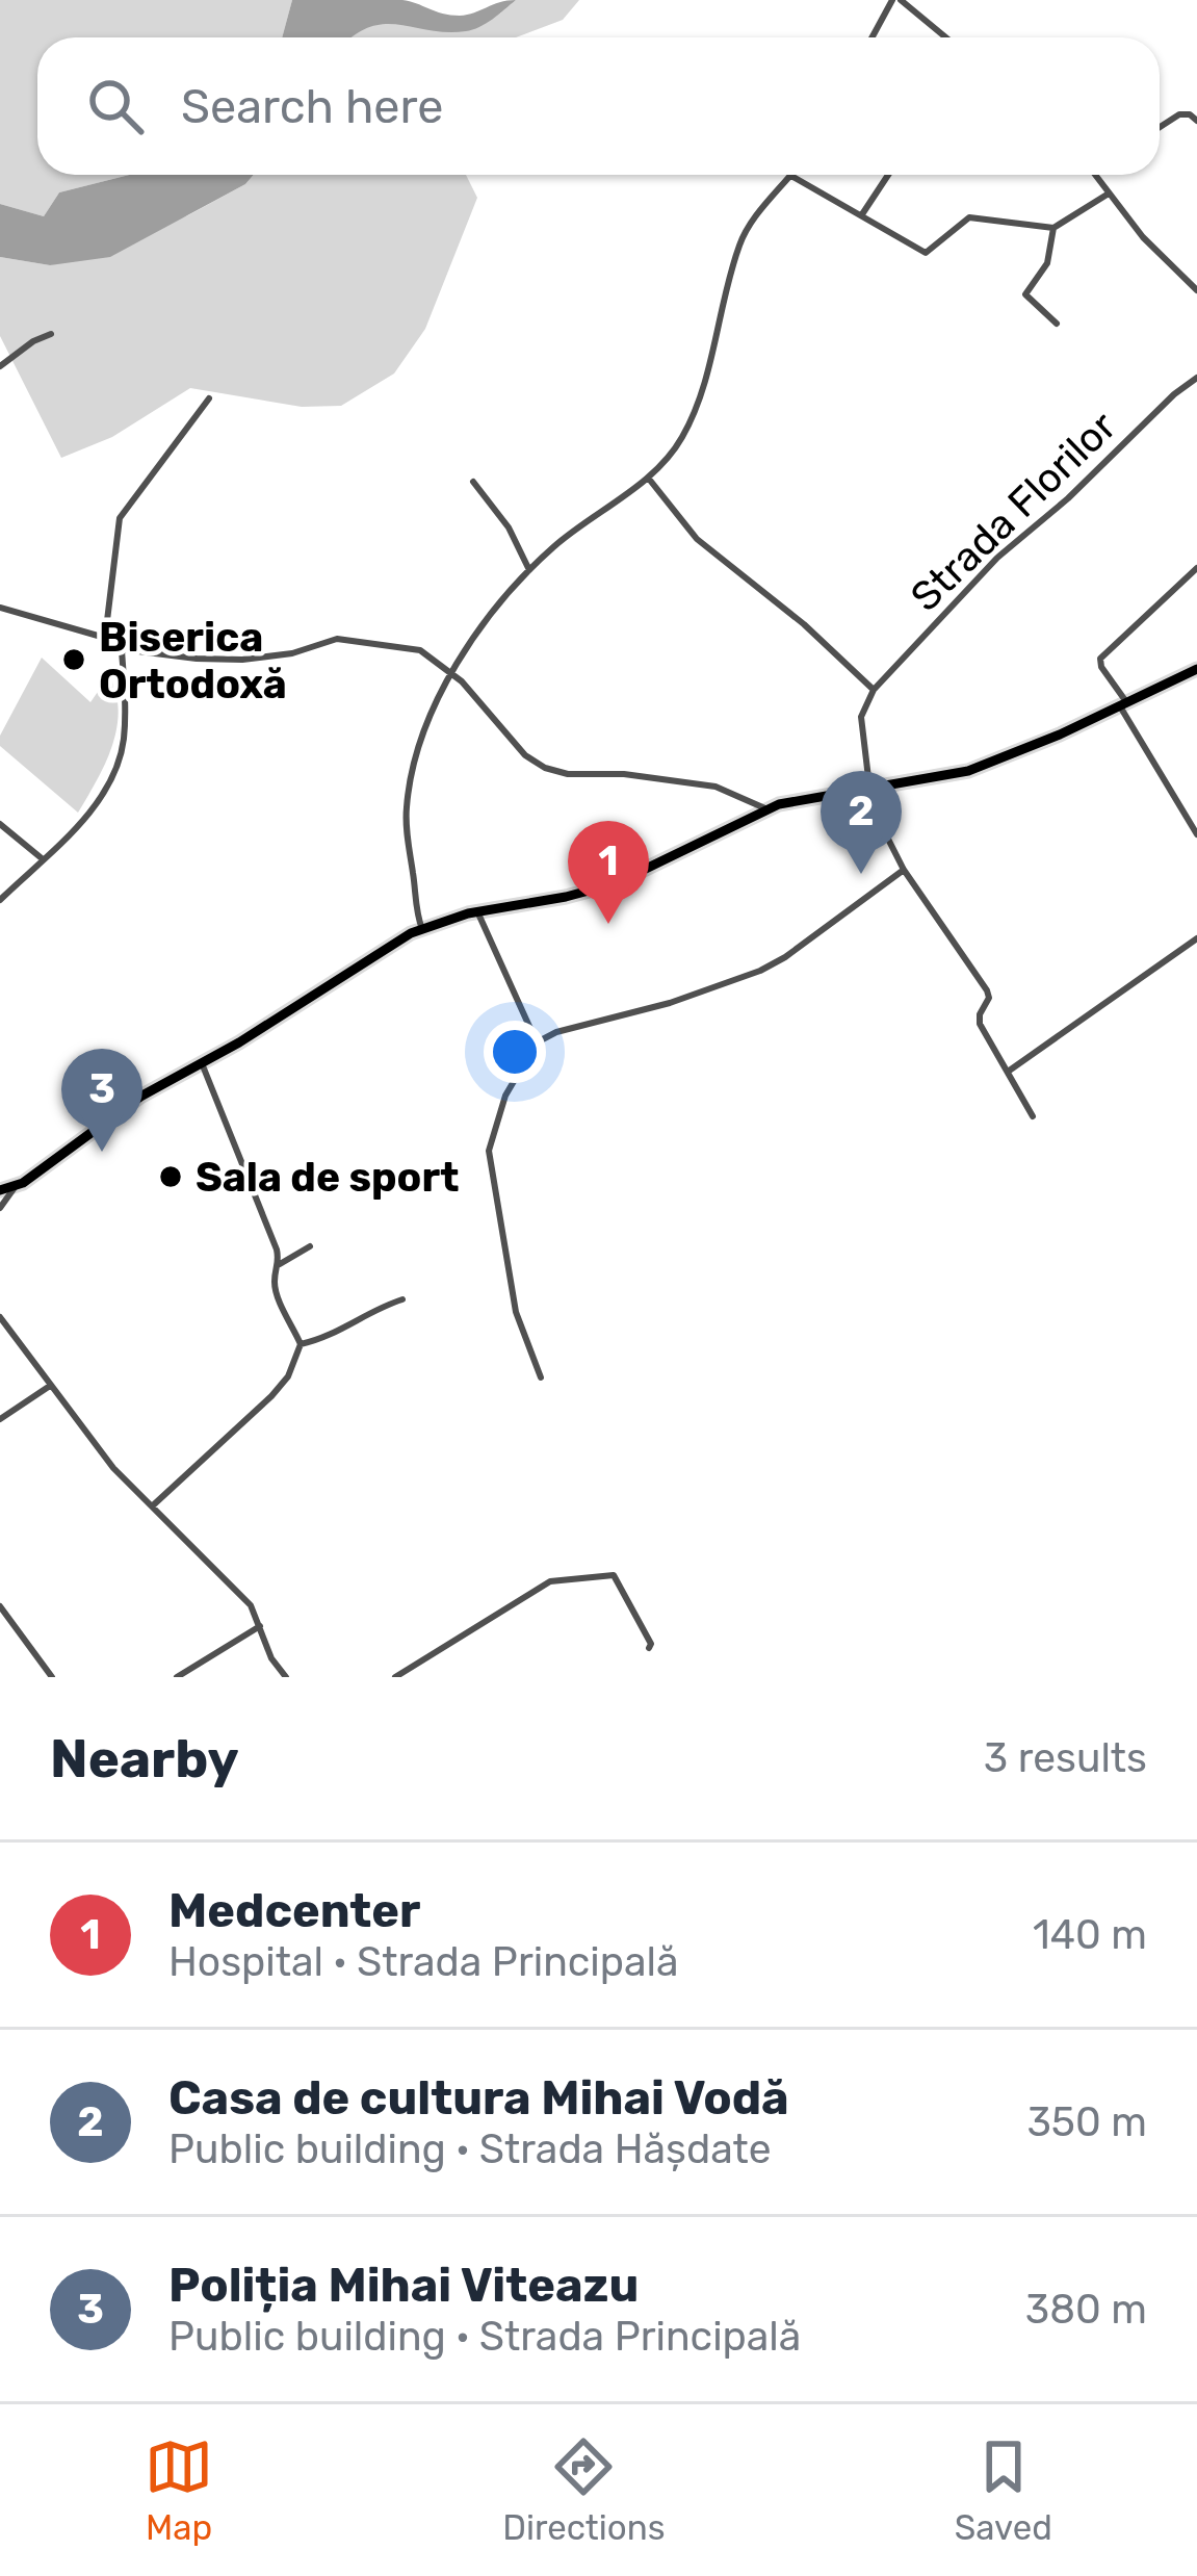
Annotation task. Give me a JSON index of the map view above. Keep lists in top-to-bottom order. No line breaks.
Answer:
{"streets":{"street":["Strada Florilor"]},"places":["Biserica Ortodoxă","Sala de sport"],"page":{"search":"Search here","pins":["2","1","3"],"heading":["Nearby","3 results"],"list":[{"mark":"1","name":"Medcenter","note":"Hospital · Strada Principală","value":"140 m"},{"mark":"2","name":"Casa de cultura Mihai Vodă","note":"Public building · Strada Hășdate","value":"350 m"},{"mark":"3","name":"Poliția Mihai Viteazu","note":"Public building · Strada Principală","value":"380 m"}],"nav":["Map","Directions","Saved"]}}
